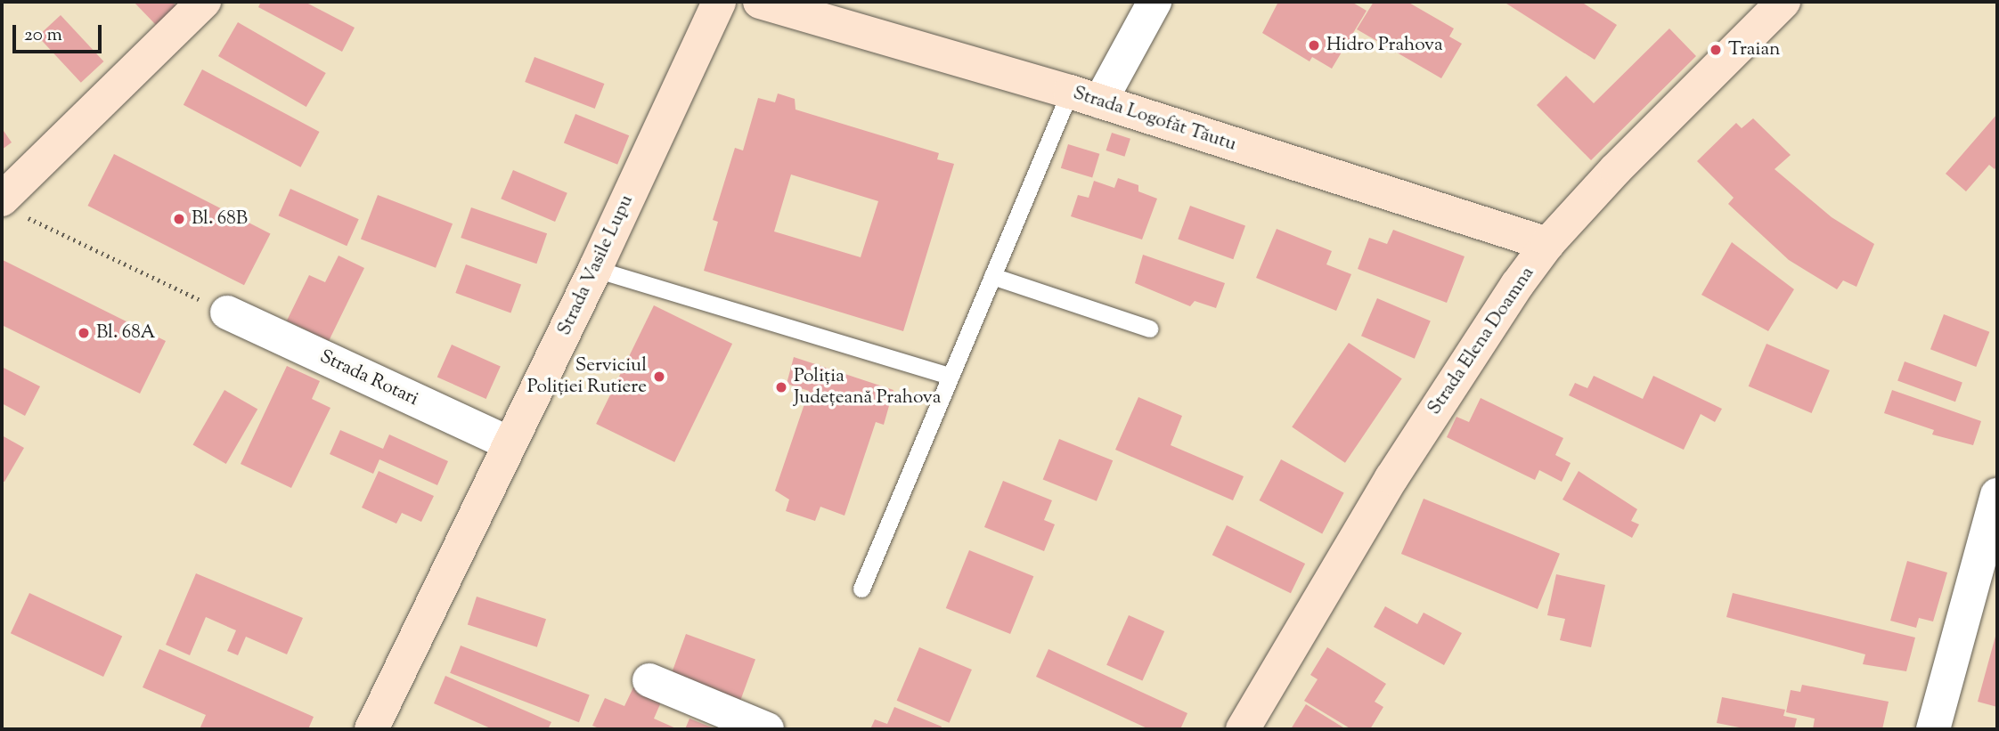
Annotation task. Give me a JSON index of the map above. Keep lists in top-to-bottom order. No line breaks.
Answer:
{"streets":{"street":["Strada Logofăt Tăutu","Strada Vasile Lupu","Strada Elena Doamna","Strada Rotari"]},"crossings":[["Strada Logofăt Tăutu","Strada Elena Doamna"],["Strada Vasile Lupu","Strada Rotari"]],"places":["Hidro Prahova","Traian","Bl. 68B","Bl. 68A","Serviciul Poliției Rutiere","Poliția Județeană Prahova"],"scale_bar":"20 m"}
